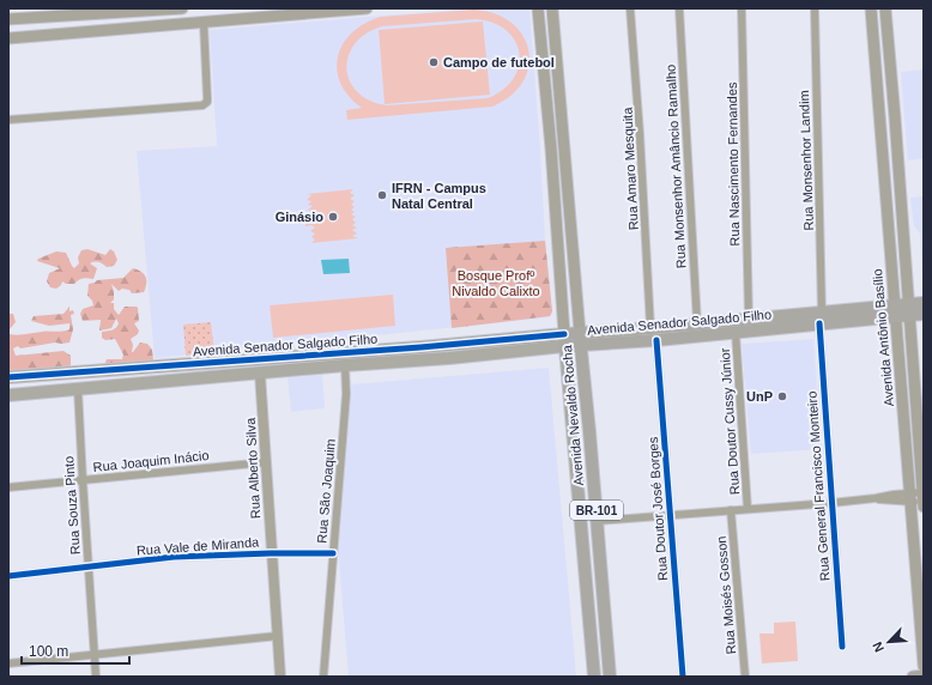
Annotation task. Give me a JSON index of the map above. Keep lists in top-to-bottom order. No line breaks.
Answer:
{"streets":{"highway":["Avenida Senador Salgado Filho","Avenida Nevaldo Rocha","BR-101"],"main road":["Avenida Antônio Basílio"],"street":["Rua Monsenhor Landim","Rua Nascimento Fernandes","Rua Monsenhor Amâncio Ramalho","Rua Amaro Mesquita","Rua Doutor Cussy Júnior","Rua Joaquim Inácio","Rua Alberto Silva","Rua General Francisco Monteiro","Rua São Joaquim","Rua Souza Pinto","Rua Doutor José Borges","Rua Vale de Miranda","Rua Moisés Gosson"]},"crossings":[["Rua Monsenhor Landim","Avenida Senador Salgado Filho"],["Rua Monsenhor Landim","Rua General Francisco Monteiro"],["Rua Nascimento Fernandes","Avenida Senador Salgado Filho"],["Rua Monsenhor Amâncio Ramalho","Avenida Senador Salgado Filho"],["Rua Amaro Mesquita","Avenida Senador Salgado Filho"],["Avenida Senador Salgado Filho","Avenida Antônio Basílio"],["Avenida Senador Salgado Filho","Avenida Nevaldo Rocha"],["Avenida Senador Salgado Filho","Rua Doutor Cussy Júnior"],["Avenida Senador Salgado Filho","Rua Alberto Silva"],["Avenida Senador Salgado Filho","Rua General Francisco Monteiro"],["Avenida Senador Salgado Filho","Rua São Joaquim"],["Avenida Senador Salgado Filho","Rua Souza Pinto"],["Avenida Senador Salgado Filho","Rua Doutor José Borges"],["Rua Joaquim Inácio","Rua Alberto Silva"],["Rua Joaquim Inácio","Rua Souza Pinto"],["Rua Alberto Silva","Rua Vale de Miranda"],["Rua São Joaquim","Rua Vale de Miranda"],["Rua Souza Pinto","Rua Vale de Miranda"]],"parks":["Bosque Profº Nivaldo Calixto"],"places":["Campo de futebol","IFRN - Campus Natal Central","Ginásio","UnP"],"scale_bar":"100 m","north":"bottom left"}
